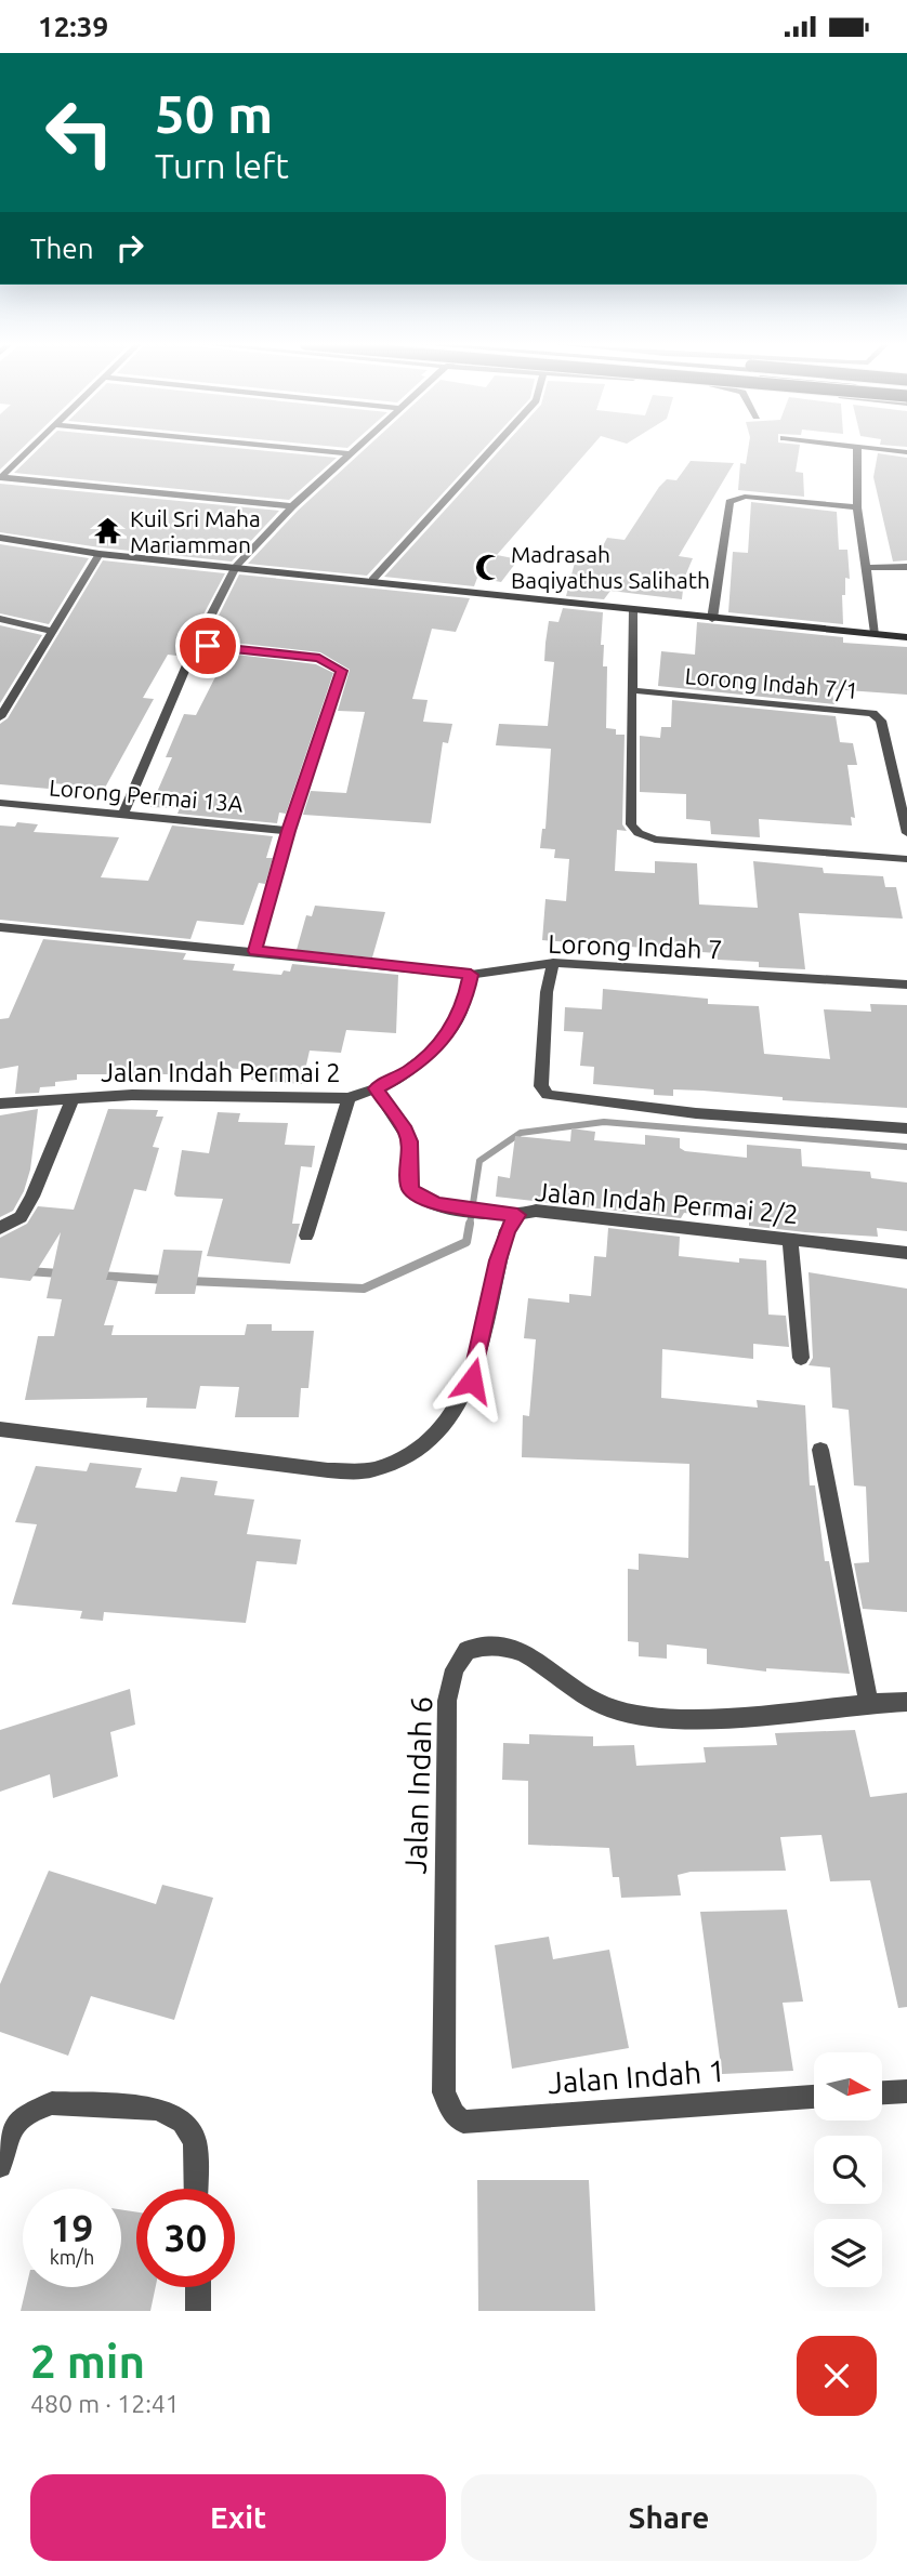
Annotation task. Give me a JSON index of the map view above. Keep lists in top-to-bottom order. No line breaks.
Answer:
{"streets":{"street":["Lorong Indah 7/1","Lorong Permai 13A","Lorong Indah 7","Jalan Indah Permai 2","Jalan Indah Permai 2/2","Jalan Indah 6","Jalan Indah 1"]},"crossings":[["Lorong Indah 7","Jalan Indah Permai 2"],["Jalan Indah 6","Jalan Indah 1"]],"places":{"temple":["Kuil Sri Maha Mariamman"],"mosque":["Madrasah Baqiyathus Salihath"]},"north":"right","page":{"status":"12:39","turn":["50 m","Turn left"],"then":"Then","speed":"19 km/h","limit":"30","heading":["2 min","480 m · 12:41"],"buttons":["Exit","Share"]}}
